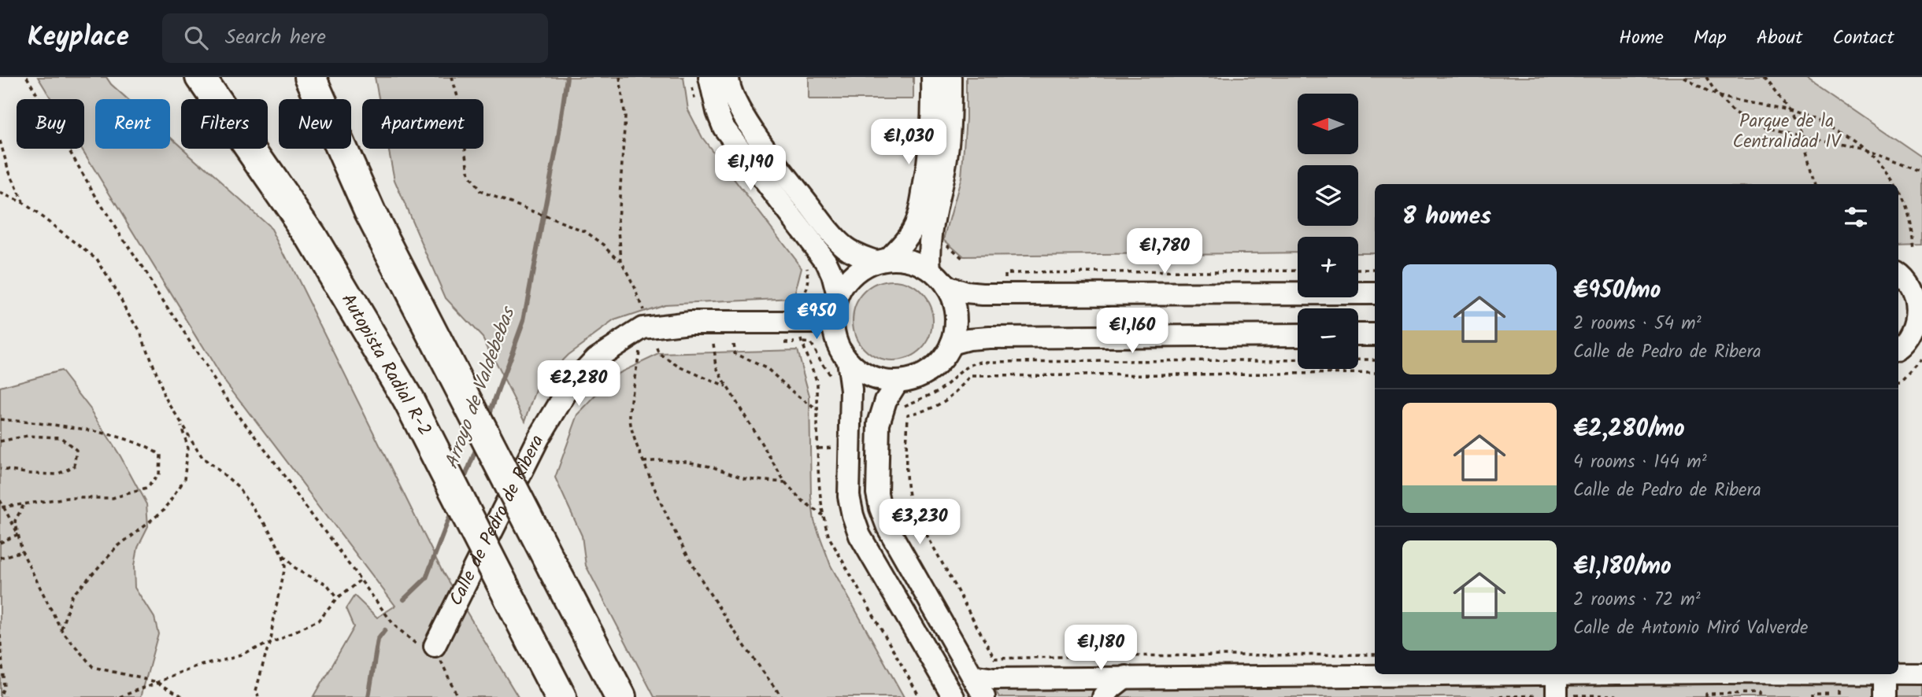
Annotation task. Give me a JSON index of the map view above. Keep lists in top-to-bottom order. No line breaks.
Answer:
{"streets":{"highway":["Autopista Radial R-2"],"street":["Calle de Pedro de Ribera"]},"water":["Arroyo de Valdebebas"],"parks":["Parque de la Centralidad IV"],"north":"left","page":{"header":"Keyplace","search":"Search here","nav":["Home","Map","About","Contact"],"map_buttons":["+","−"],"chip":["Buy","Rent","Filters","New","Apartment"],"price":["€1,030","€1,190","€1,780","€950","€1,160","€2,280","€3,230","€1,180"],"heading":"8 homes","list":[{"name":"€950/mo","note":"2 rooms · 54 m² · Calle de Pedro de Ribera"},{"name":"€2,280/mo","note":"4 rooms · 144 m² · Calle de Pedro de Ribera"},{"name":"€1,180/mo","note":"2 rooms · 72 m² · Calle de Antonio Miró Valverde"}]}}
